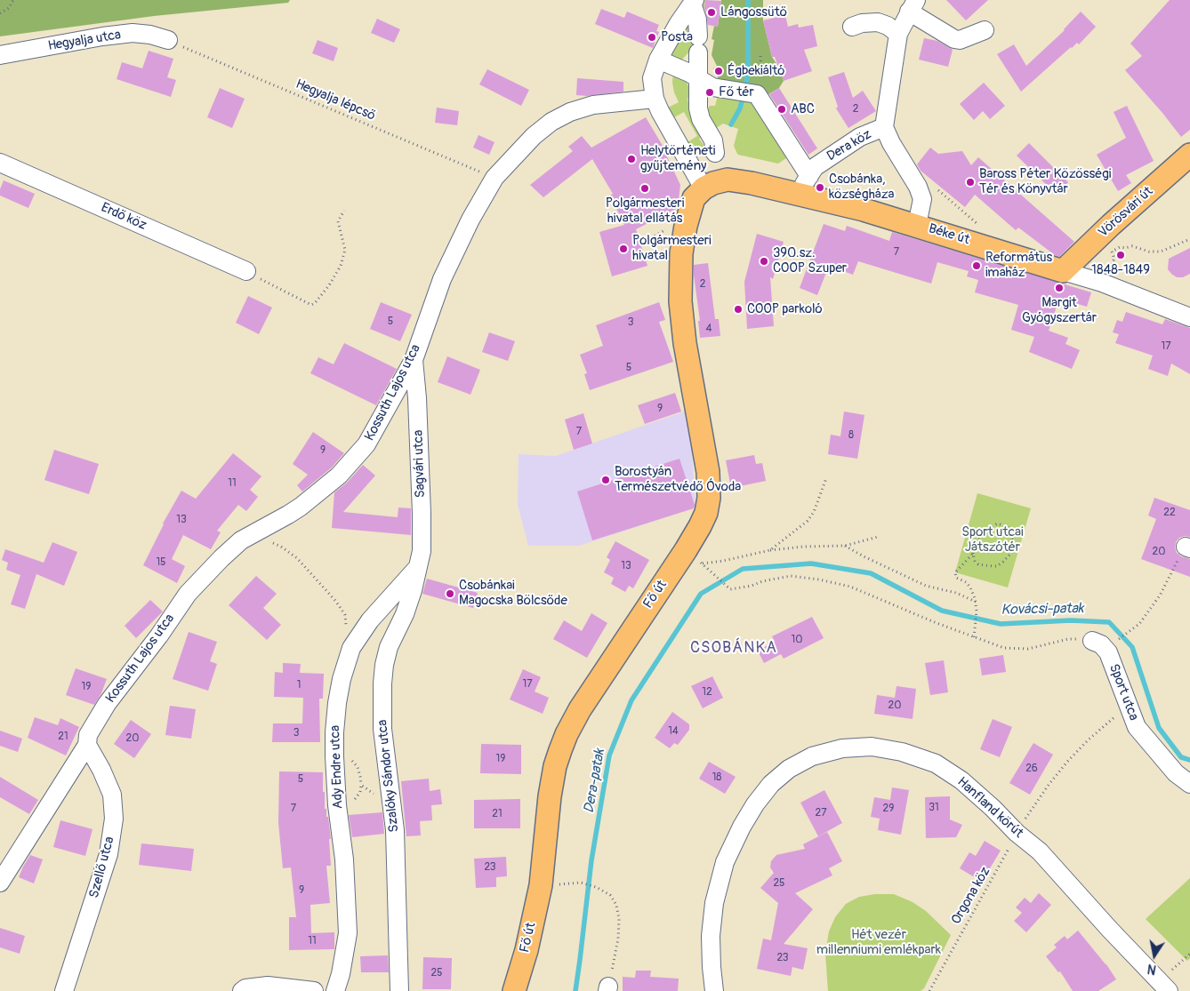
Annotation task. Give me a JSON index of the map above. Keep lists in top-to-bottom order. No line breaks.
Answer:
{"streets":{"main road":["Vörösvári út","Béke út","Fő út"],"street":["Hegyalja utca","Dera köz","Erdő köz","Kossuth Lajos utca","Sagvári utca","Sport utca","Ady Endre utca","Szalóky Sándor utca","Hanfland körút","Szellő utca"],"path":["Hegyalja lépcső","Orgona köz"]},"crossings":[["Hegyalja utca","Hegyalja lépcső"],["Hegyalja lépcső","Kossuth Lajos utca"],["Dera köz","Béke út"],["Vörösvári út","Béke út"],["Béke út","Fő út"],["Kossuth Lajos utca","Sagvári utca"],["Kossuth Lajos utca","Szellő utca"],["Sagvári utca","Ady Endre utca"],["Sagvári utca","Szalóky Sándor utca"],["Sport utca","Orgona köz"],["Ady Endre utca","Szalóky Sándor utca"],["Hanfland körút","Orgona köz"]],"districts":["CSOBÁNKA"],"water":["Kovácsi-patak","Dera-patak"],"parks":["Sport utcai Játszótér","Hét vezér millenniumi emlékpark"],"places":["Lángossütő","Posta","Égbekiáltó","Fő tér","ABC","Helytörténeti gyűjtemény","Baross Péter Közösségi Tér és Könyvtár","Csobánka, községháza","Polgármesteri hivatal ellátás","Polgármesteri hivatal","1848-1849","390.sz. COOP Szuper","Református imaház","Margit Gyógyszertár","COOP parkoló","Borostyán Természetvédő Óvoda","Csobánkai Magocska Bölcsőde"],"house_numbers":["2","7","2","5","3","4","17","5","9","7","8","9","11","22","13","20","15","13","10","17","1","19","12","20","14","3","21","20","19","26","18","5","31","7","29","27","21","23","25","9","11","23","25"],"north":"bottom"}
